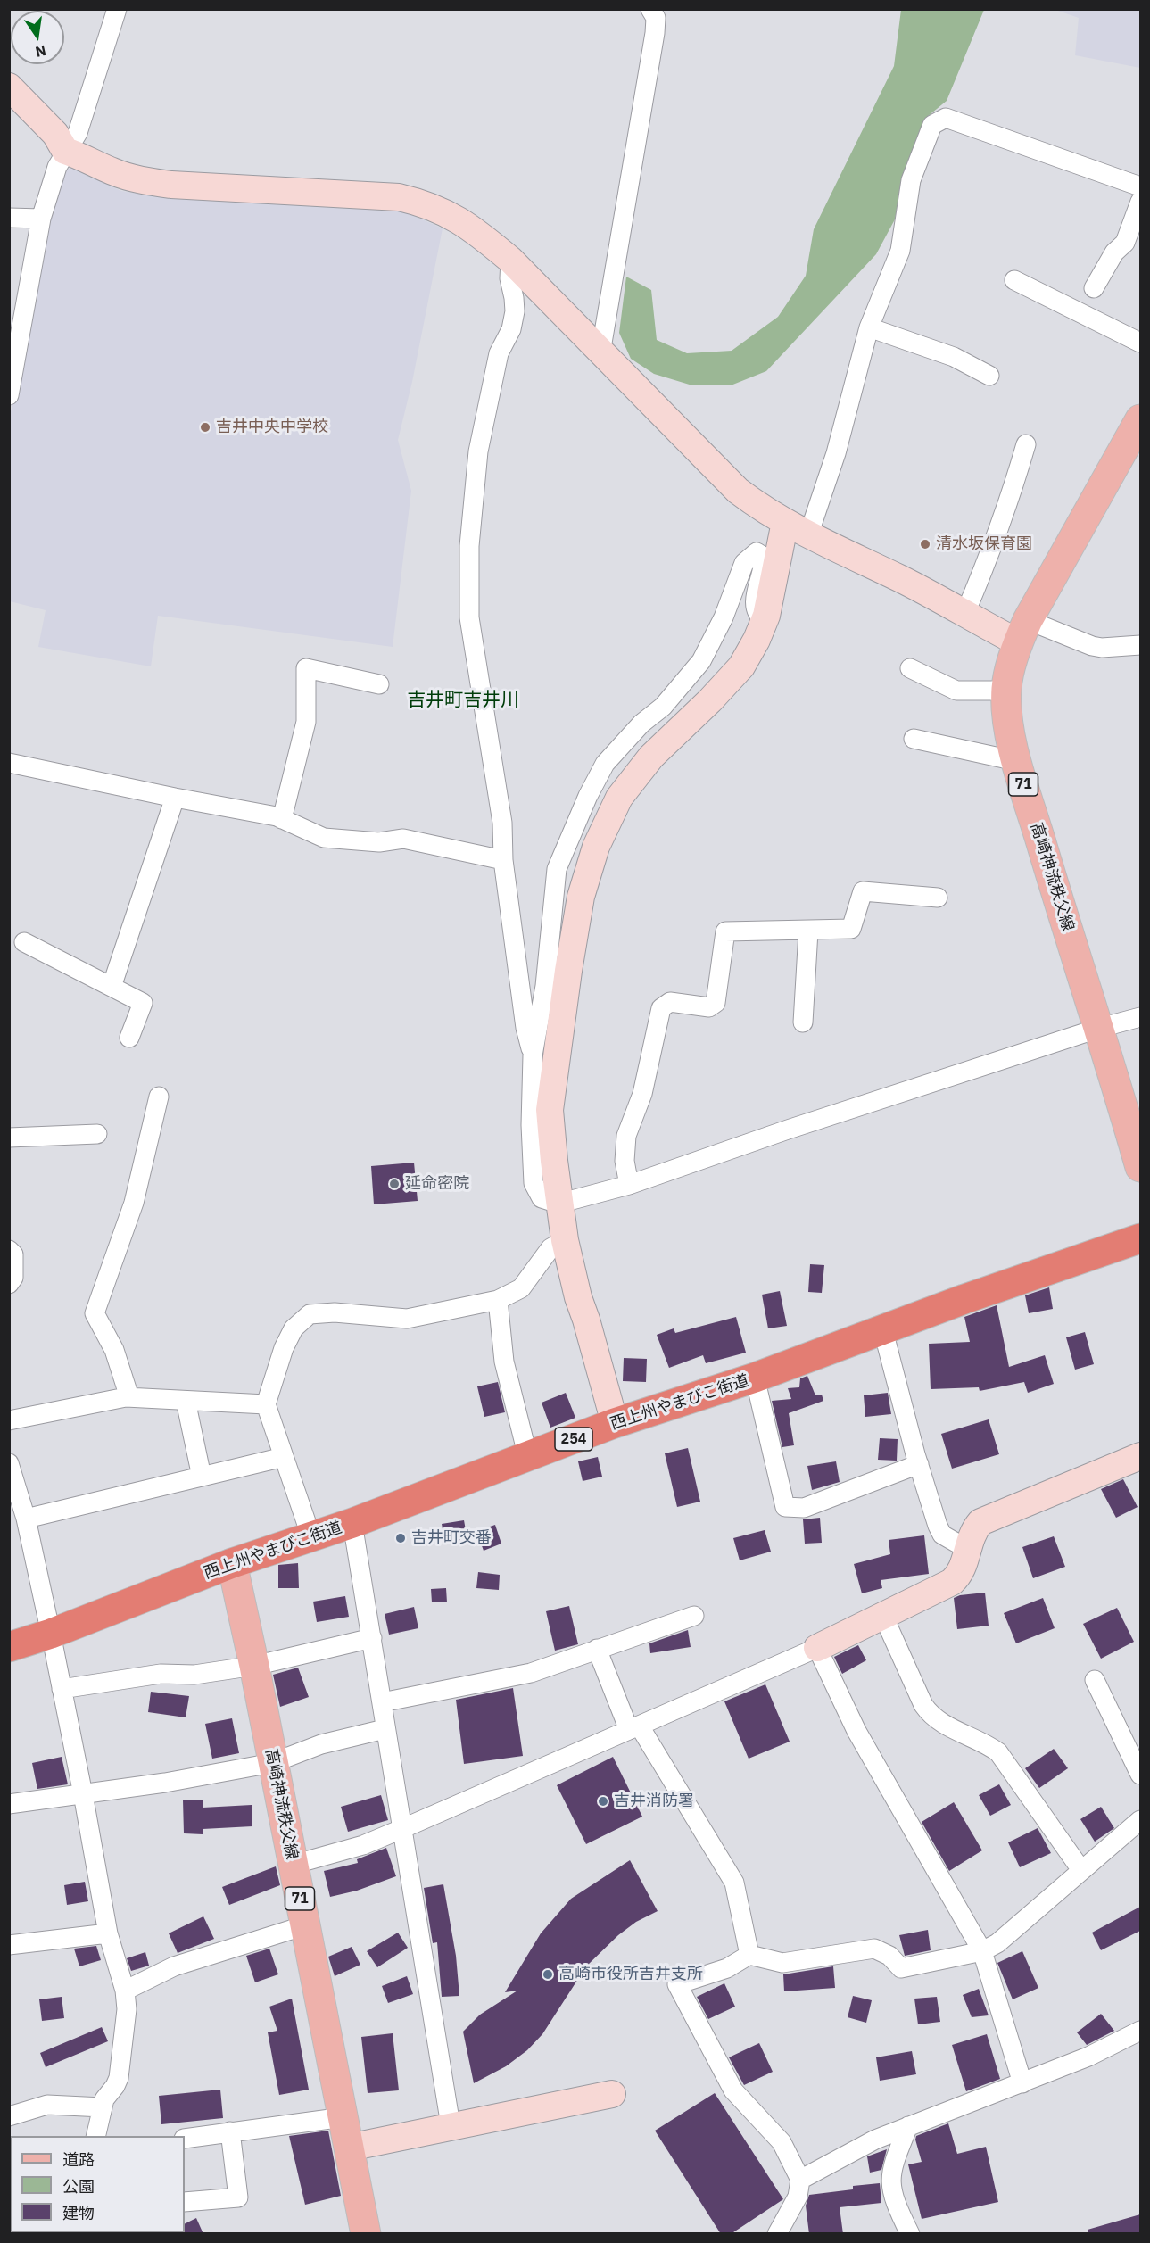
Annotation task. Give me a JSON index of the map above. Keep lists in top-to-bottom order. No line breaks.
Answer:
{"streets":{"highway":["西上州やまびこ街道","254"],"main road":["71","高崎神流秩父線"]},"crossings":[["高崎神流秩父線","西上州やまびこ街道"]],"districts":["吉井町吉井川"],"places":["吉井中央中学校","清水坂保育園","延命密院","吉井町交番","吉井消防署","高崎市役所吉井支所"],"legend":["道路","公園","建物"],"north":"bottom"}
